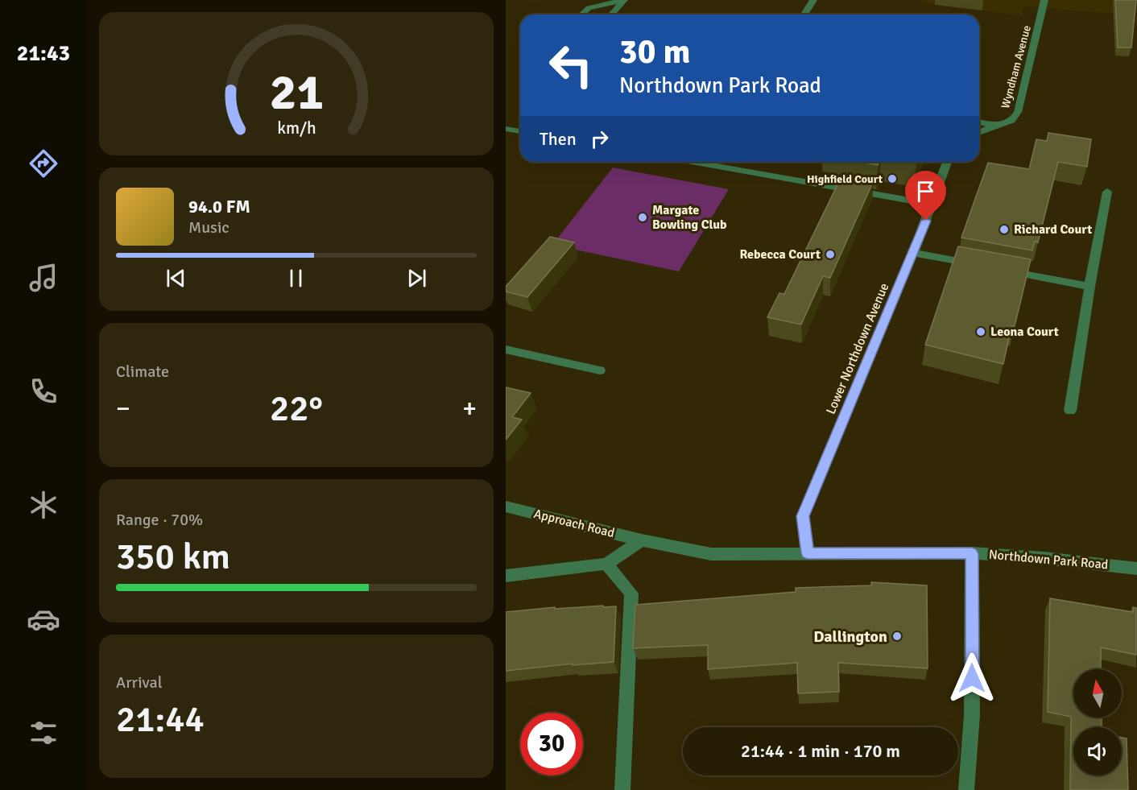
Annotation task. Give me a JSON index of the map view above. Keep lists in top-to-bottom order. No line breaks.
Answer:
{"streets":{"street":["Wyndham Avenue","Lower Northdown Avenue","Approach Road","Northdown Park Road"]},"crossings":[["Lower Northdown Avenue","Northdown Park Road"],["Approach Road","Northdown Park Road"]],"places":["Highfield Court","Margate Bowling Club","Richard Court","Rebecca Court","Leona Court","Dallington"],"north":"top","page":{"tabs":"21:43","turn":["30 m","Northdown Park Road"],"then":"Then","song":["94.0 FM","Music"],"tile":["Climate",["Range · 70%","350 km"],["Arrival","21:44"]],"heat":["−","22°","+"],"limit":"30","trip":"21:44 · 1 min · 170 m","gauge":["21","km/h"]}}
